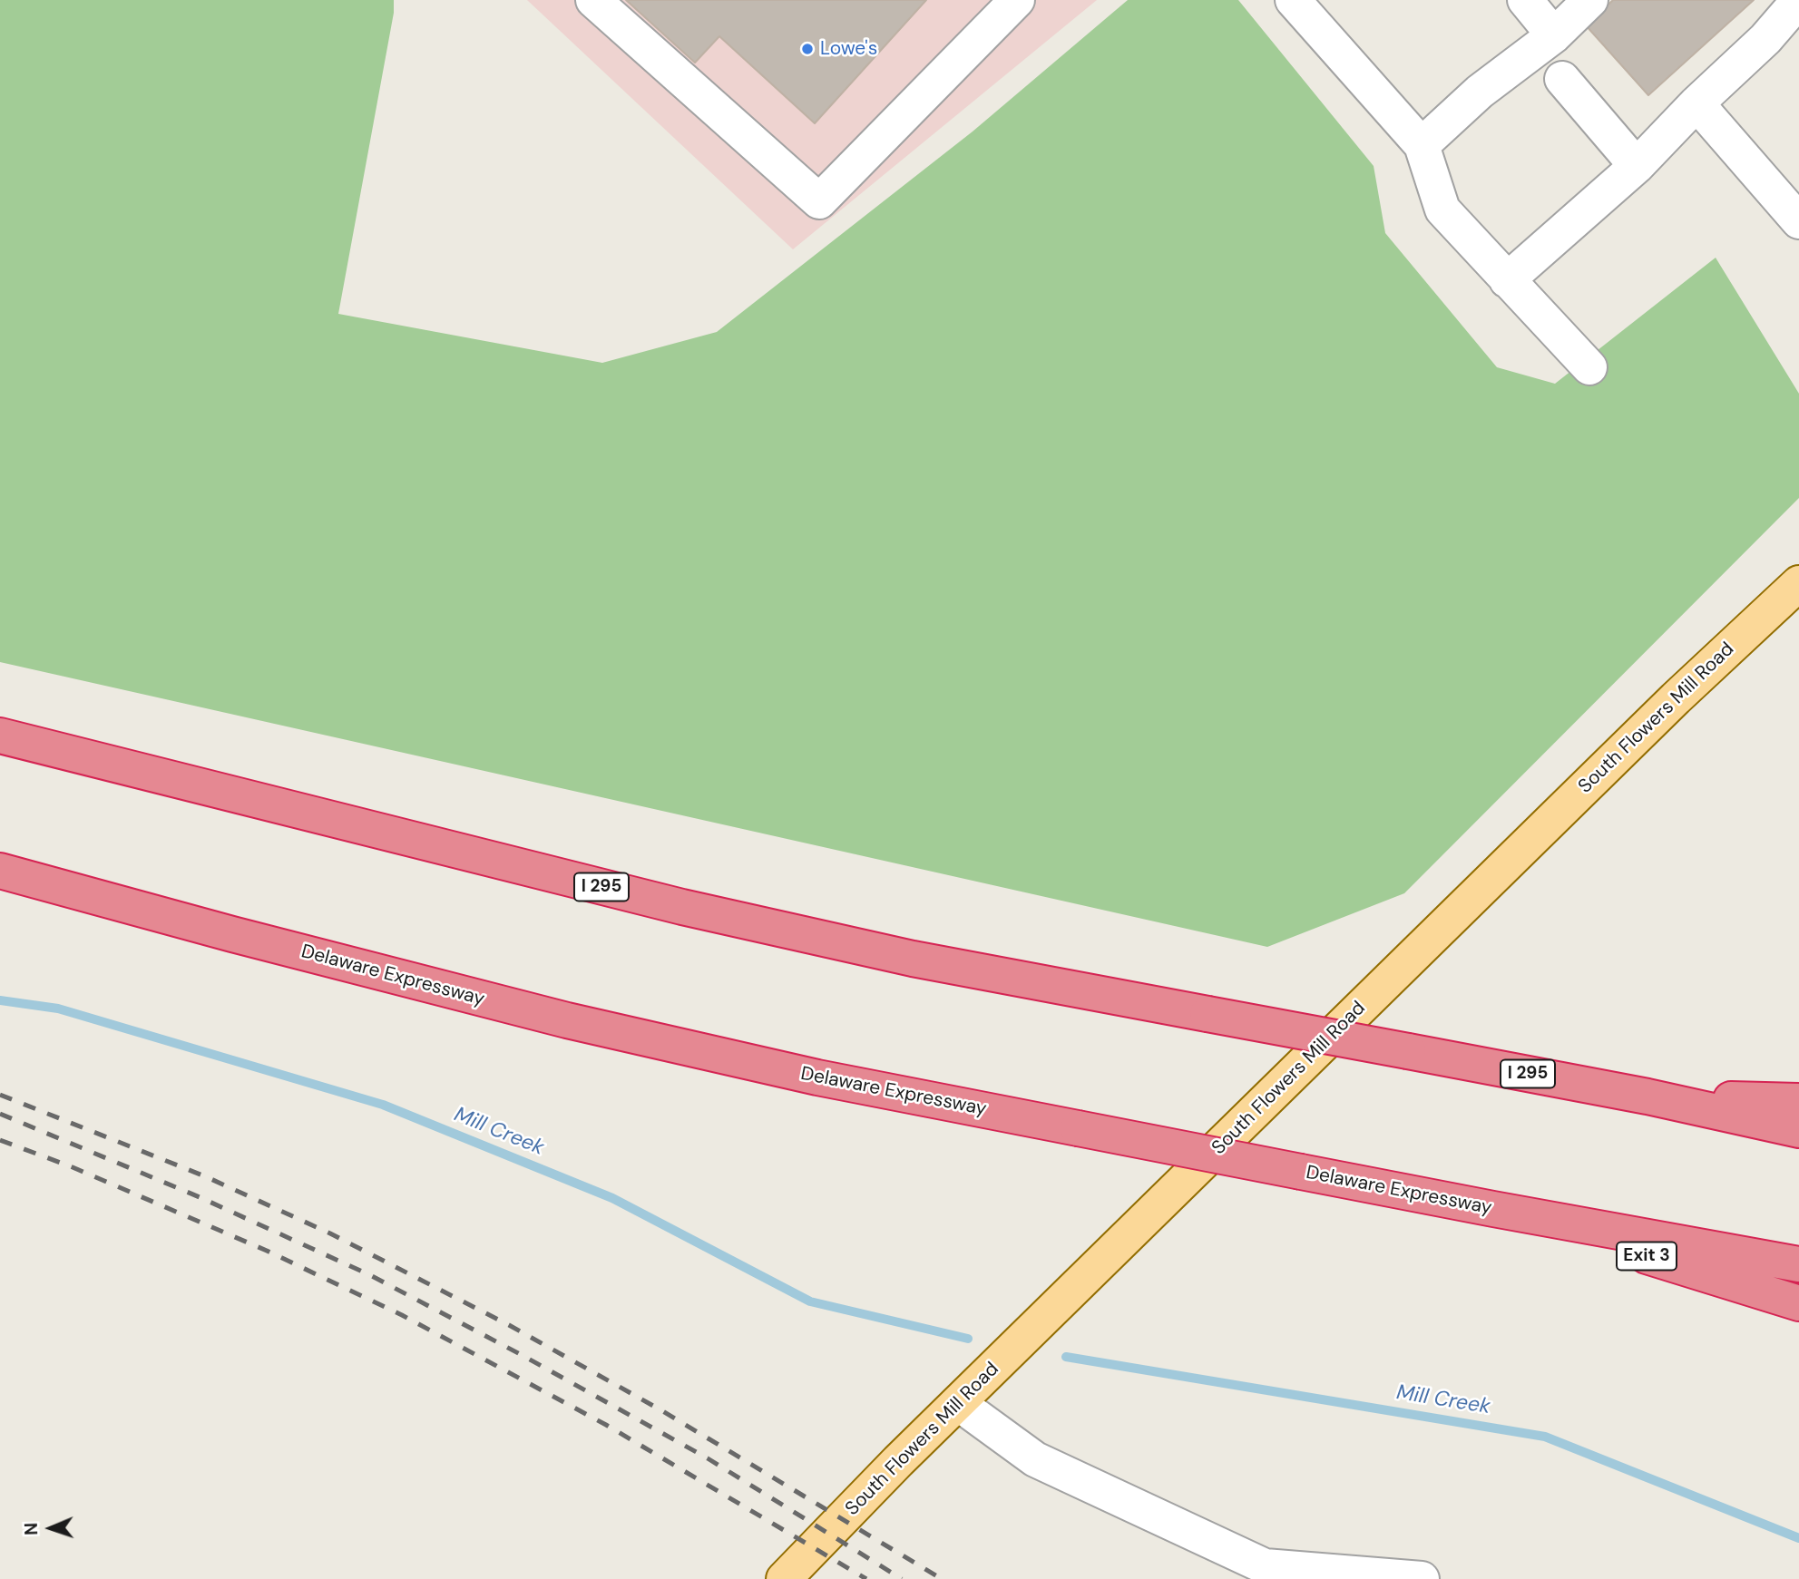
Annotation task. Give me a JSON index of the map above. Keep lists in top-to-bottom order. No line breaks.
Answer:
{"streets":{"highway":["I 295","Delaware Expressway","Exit 3"],"main road":["South Flowers Mill Road"]},"crossings":[["Delaware Expressway","Exit 3"]],"water":["Mill Creek"],"places":["Lowe's"],"north":"left"}
